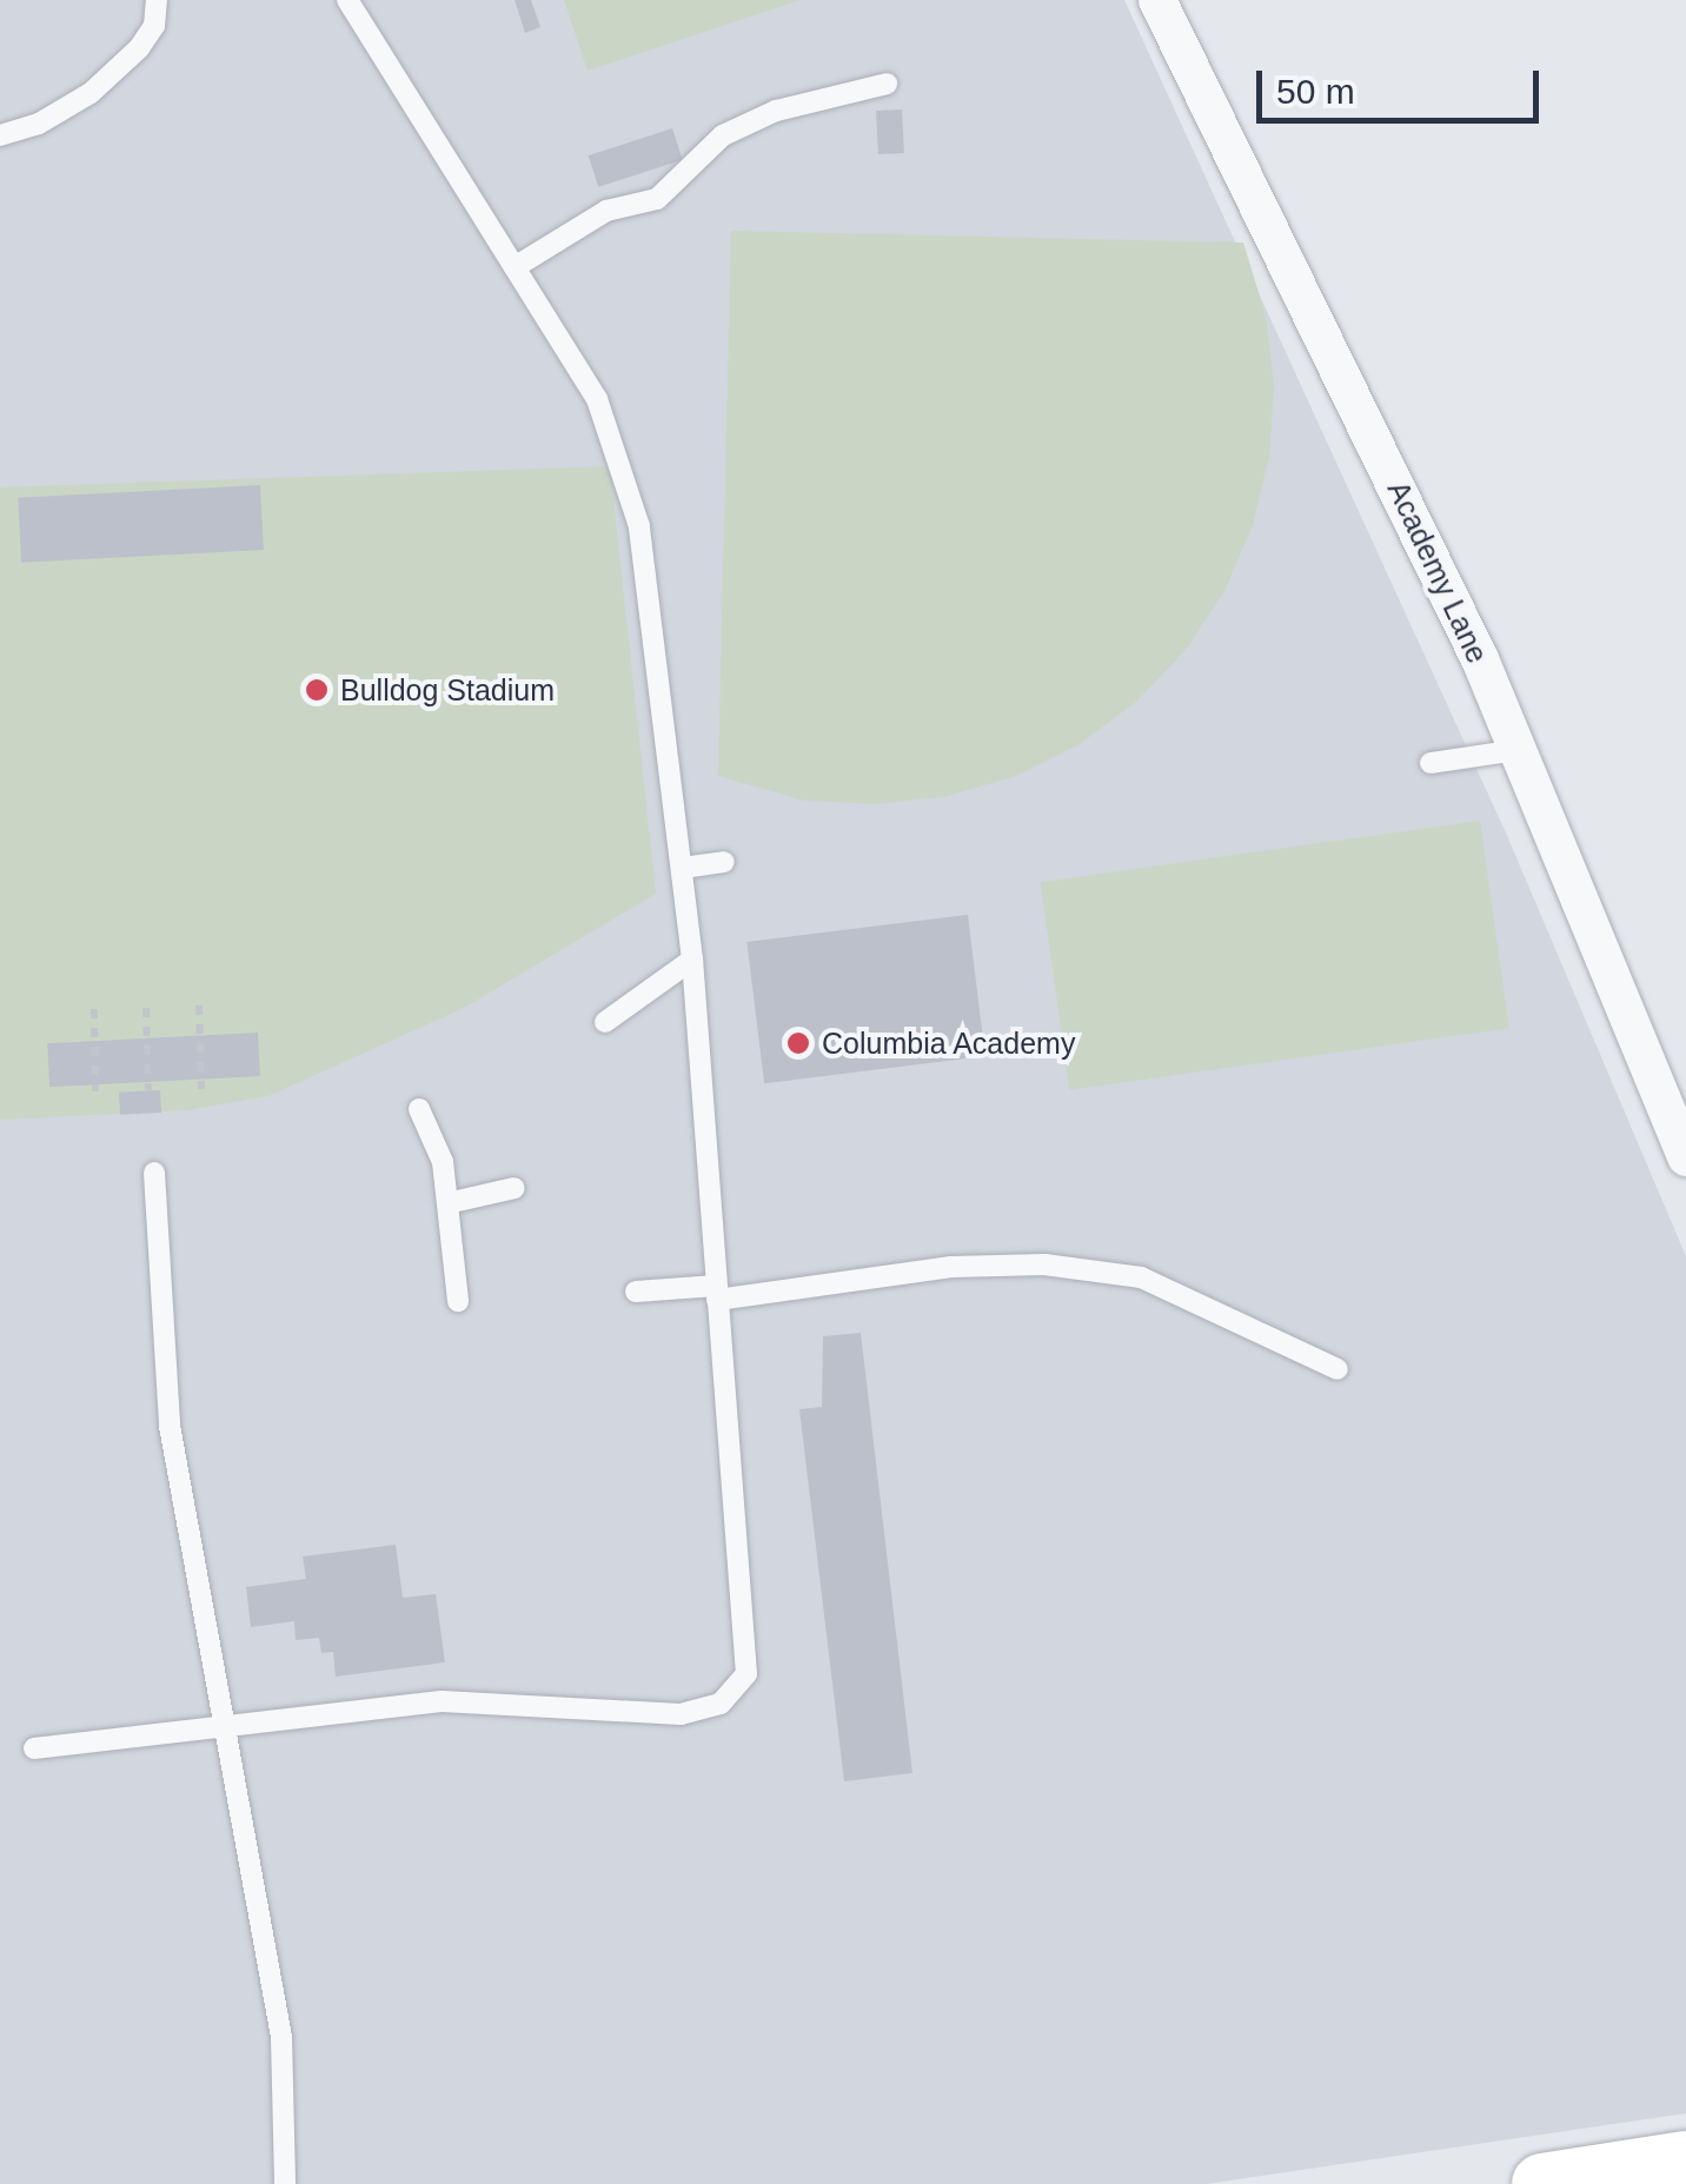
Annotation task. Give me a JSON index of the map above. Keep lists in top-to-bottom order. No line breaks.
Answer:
{"streets":{"street":["Academy Lane"]},"places":["Bulldog Stadium","Columbia Academy"],"scale_bar":"50 m"}
